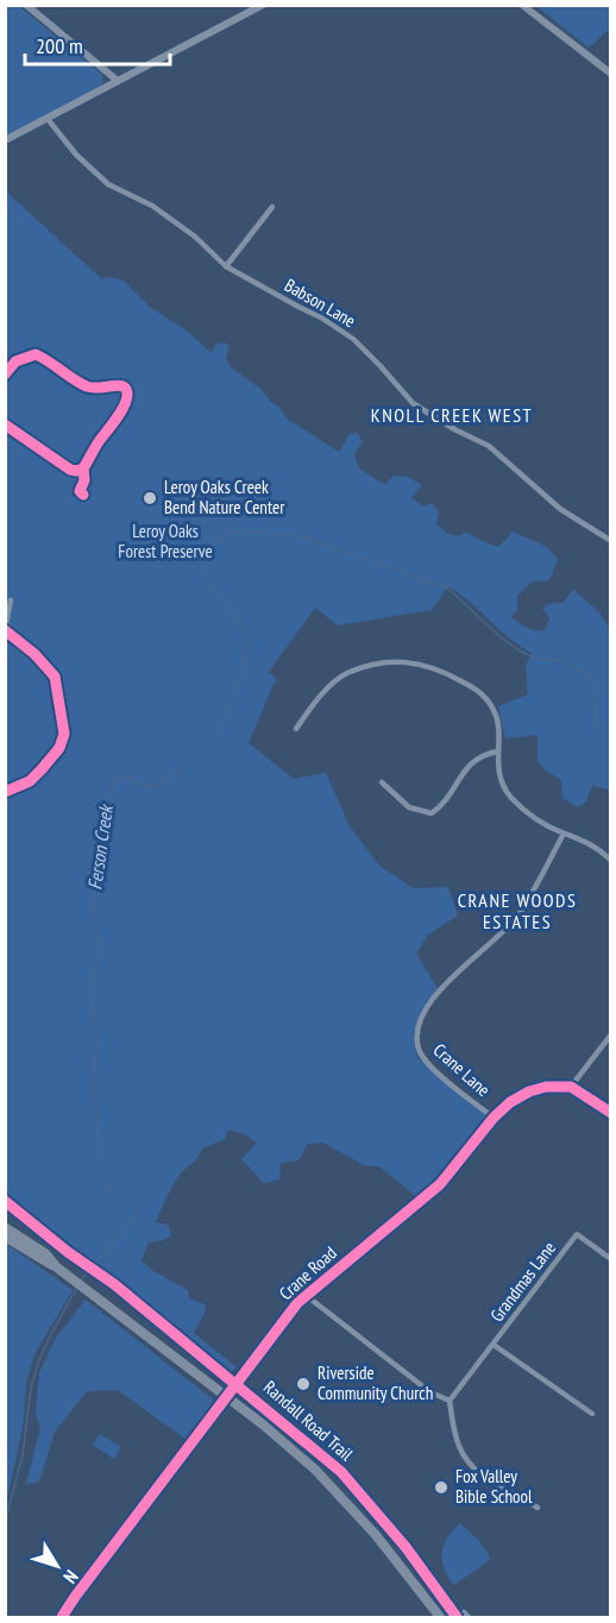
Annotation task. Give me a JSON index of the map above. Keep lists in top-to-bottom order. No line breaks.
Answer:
{"streets":{"street":["Babson Lane","Crane Lane","Crane Road","Grandmas Lane"],"cycle path":["Randall Road Trail"]},"crossings":[["Crane Lane","Crane Road"]],"districts":["KNOLL CREEK WEST","CRANE WOODS ESTATES"],"water":["Ferson Creek"],"parks":["Leroy Oaks Forest Preserve"],"places":["Leroy Oaks Creek Bend Nature Center","Riverside Community Church","Fox Valley Bible School"],"scale_bar":"200 m","north":"bottom right"}
